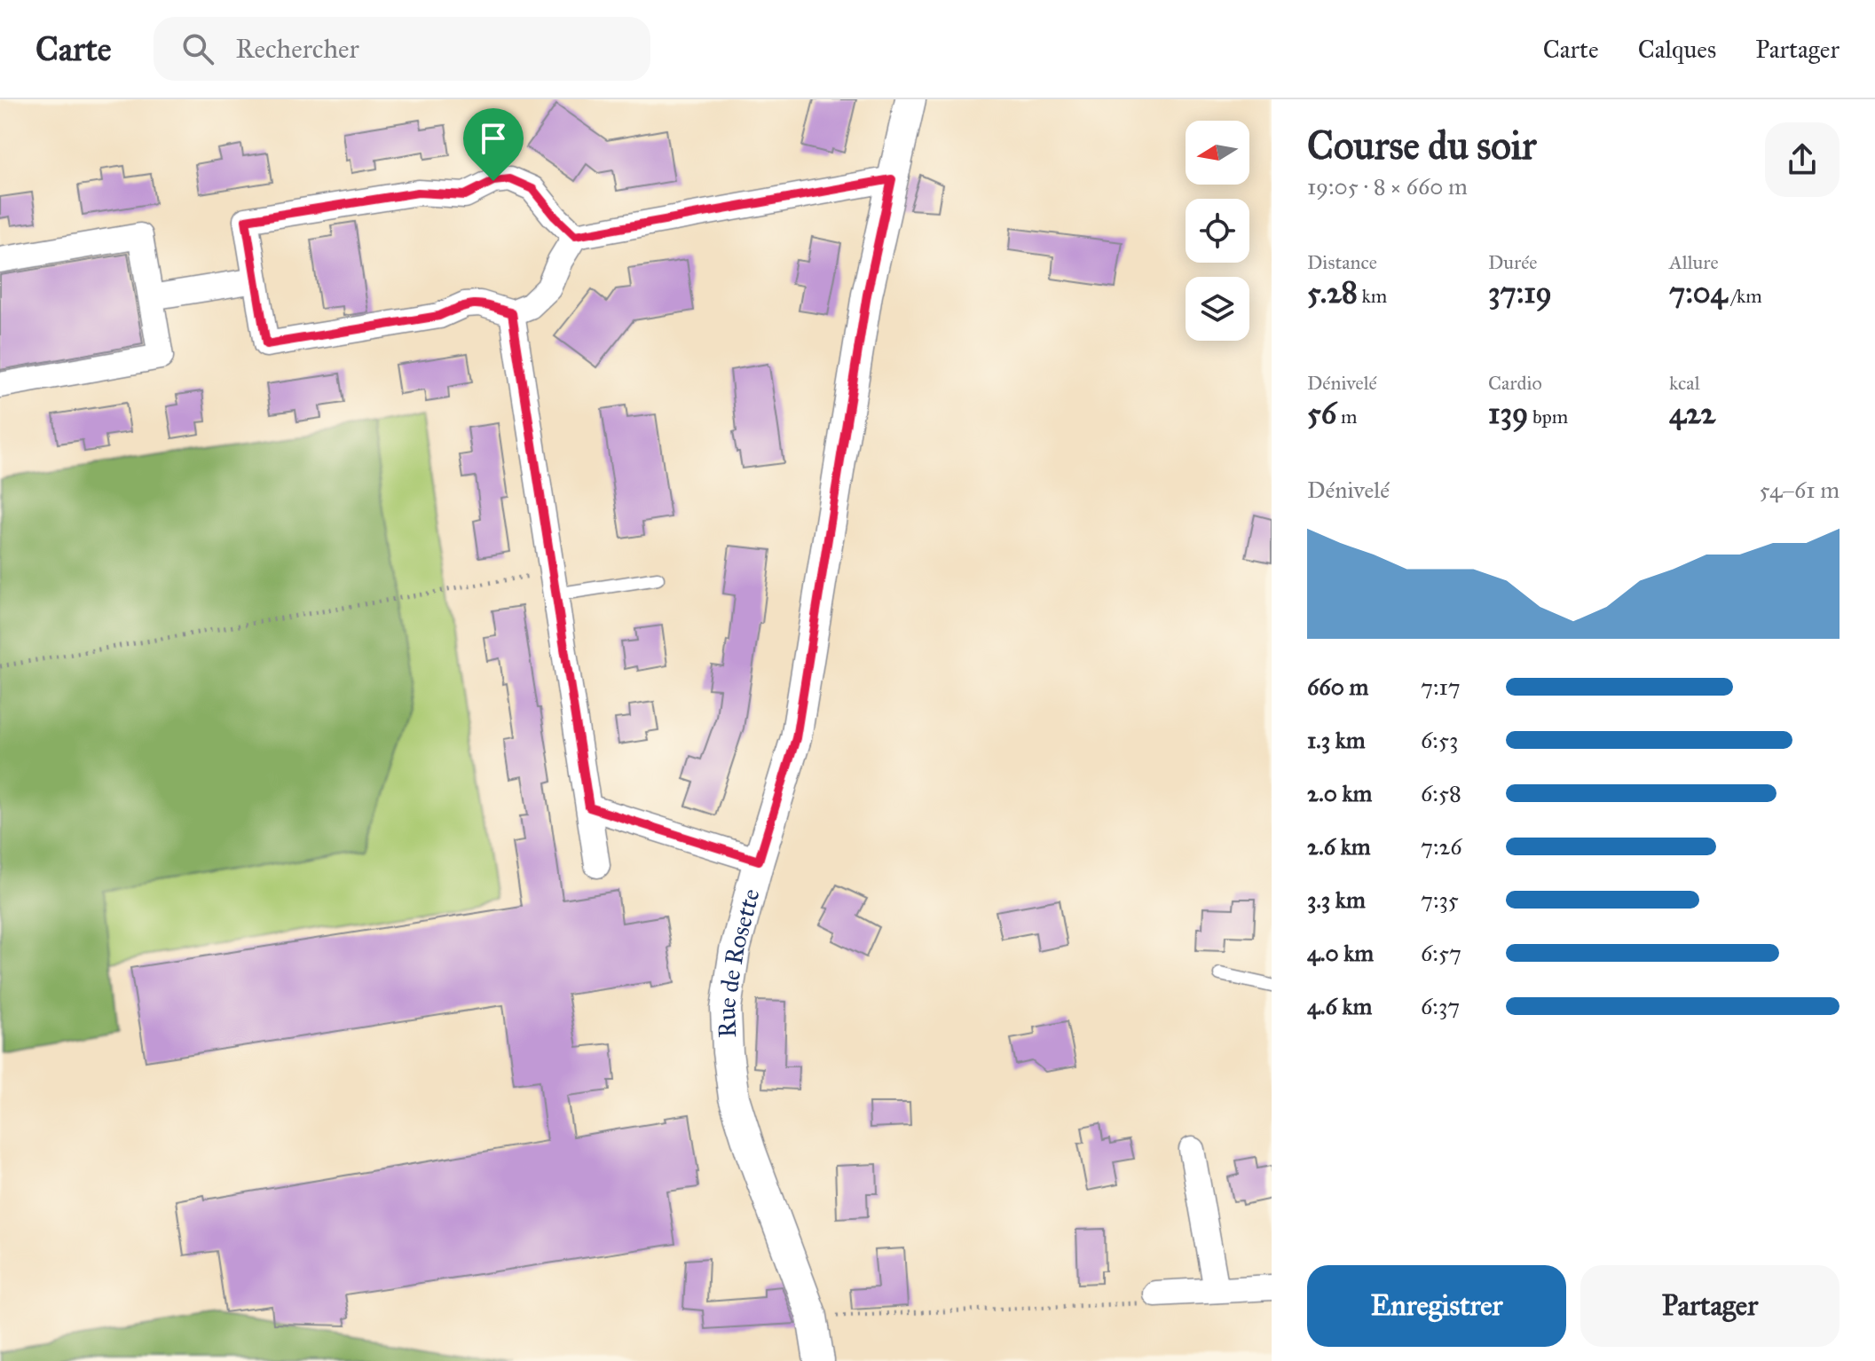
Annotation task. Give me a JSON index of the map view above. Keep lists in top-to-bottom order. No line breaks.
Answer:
{"streets":{"street":["Rue de Rosette"]},"north":"left","page":{"header":"Carte","search":"Rechercher","nav":["Carte","Calques","Partager"],"heading":["Course du soir","19:05 · 8 × 660 m"],"stats":[["Distance","5.28 km"],["Durée","37:19"],["Allure","7:04 /km"],["Dénivelé","56 m"],["Cardio","139 bpm"],["kcal","422"]],"chart":["Dénivelé","54–61 m"],"list":[{"name":"660 m","note":"7:17"},{"name":"1.3 km","note":"6:53"},{"name":"2.0 km","note":"6:58"},{"name":"2.6 km","note":"7:26"},{"name":"3.3 km","note":"7:35"},{"name":"4.0 km","note":"6:57"},{"name":"4.6 km","note":"6:37"}],"buttons":["Enregistrer","Partager"]}}
